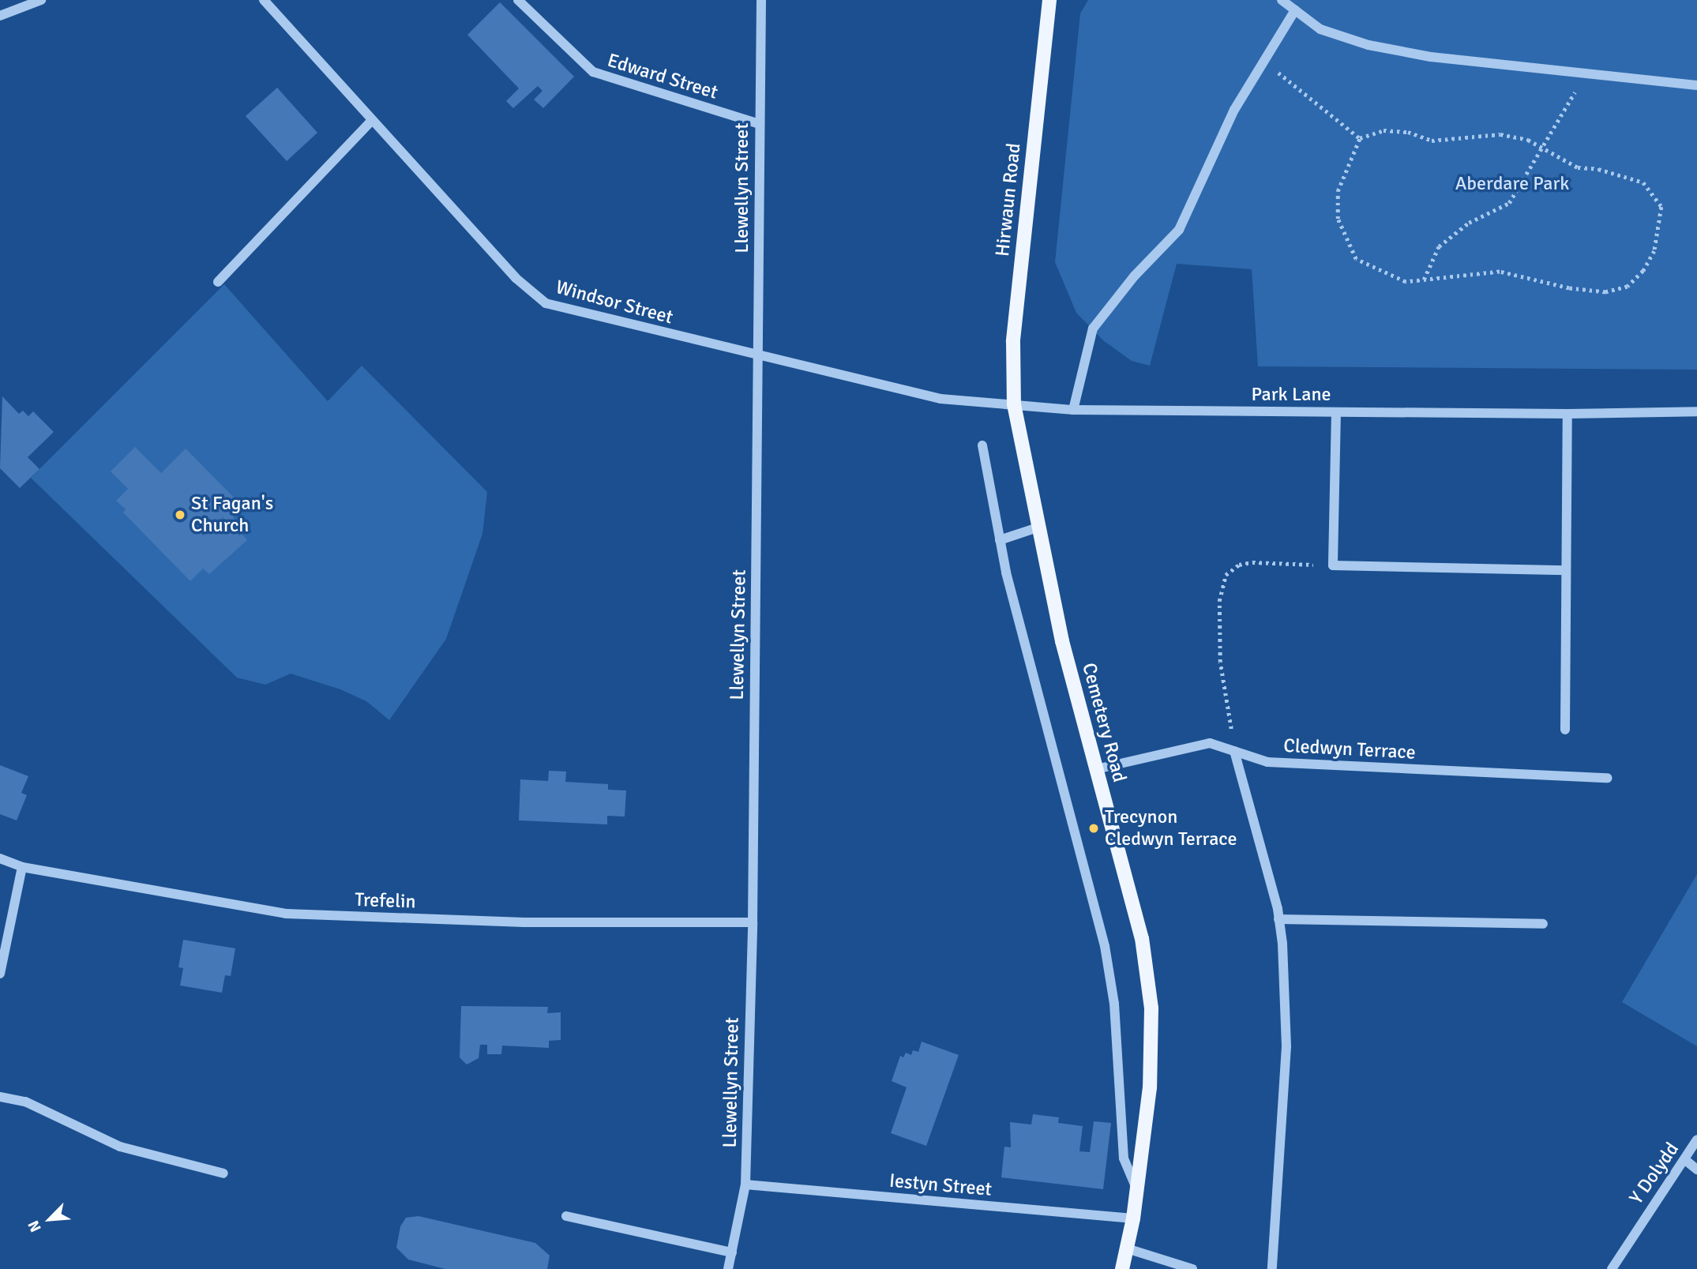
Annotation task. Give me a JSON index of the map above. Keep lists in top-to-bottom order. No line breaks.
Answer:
{"streets":{"main road":["Hirwaun Road","Cemetery Road"],"street":["Edward Street","Llewellyn Street","Windsor Street","Park Lane","Cledwyn Terrace","Trefelin","Y Dolydd","Iestyn Street"]},"crossings":[["Edward Street","Llewellyn Street"],["Llewellyn Street","Windsor Street"],["Llewellyn Street","Trefelin"],["Llewellyn Street","Iestyn Street"],["Hirwaun Road","Windsor Street"],["Hirwaun Road","Park Lane"],["Hirwaun Road","Cemetery Road"],["Windsor Street","Park Lane"],["Windsor Street","Cemetery Road"],["Park Lane","Cemetery Road"],["Cemetery Road","Cledwyn Terrace"],["Cemetery Road","Iestyn Street"]],"parks":["Aberdare Park"],"places":["St Fagan's Church","Trecynon Cledwyn Terrace"],"north":"bottom left"}
